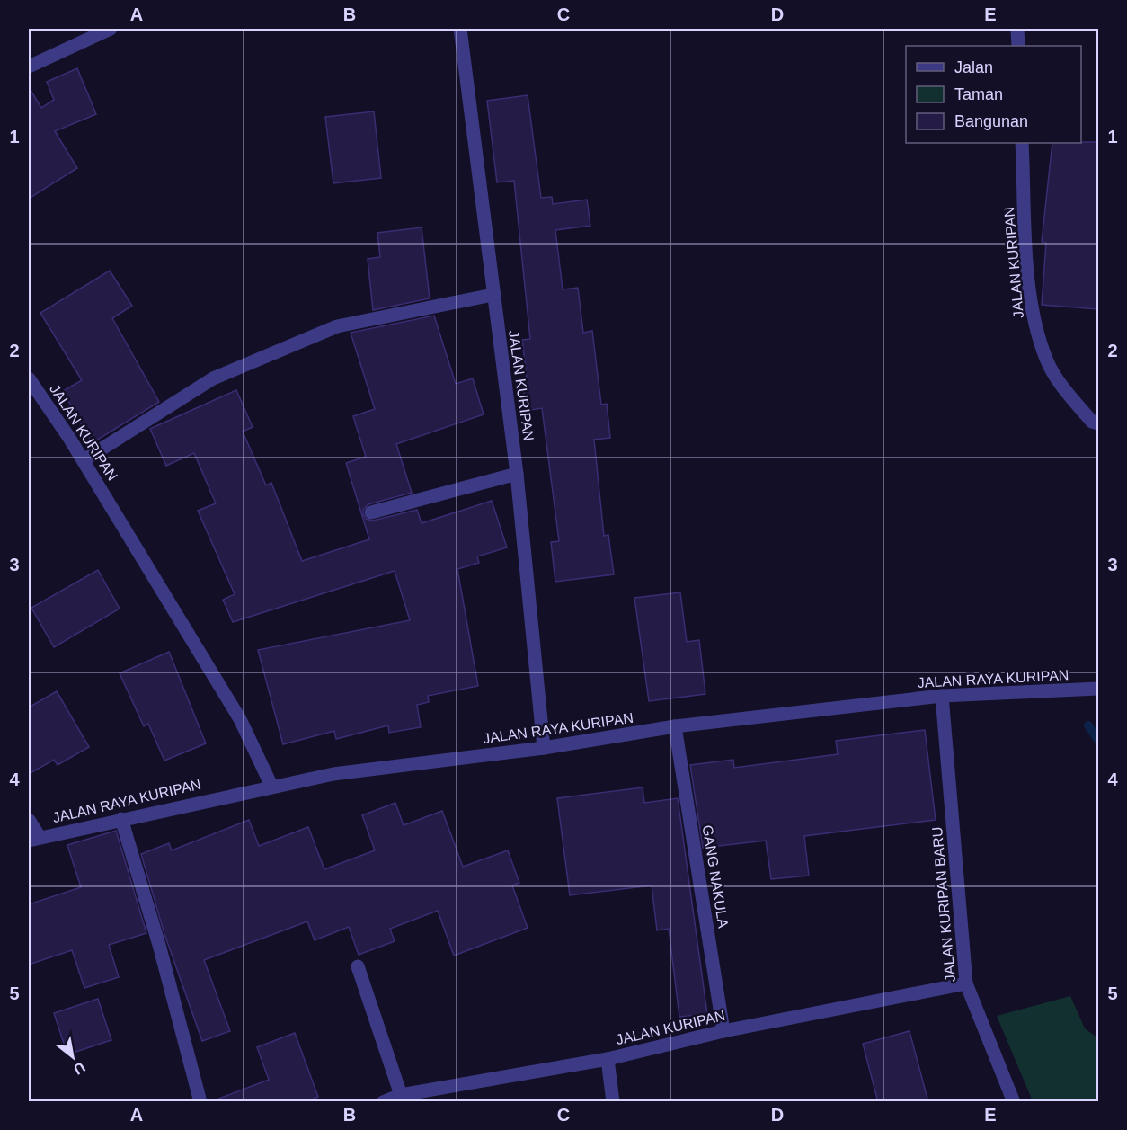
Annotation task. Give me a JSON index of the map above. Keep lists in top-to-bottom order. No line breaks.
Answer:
{"streets":{"street":["JALAN KURIPAN","JALAN RAYA KURIPAN","GANG NAKULA","JALAN KURIPAN BARU"]},"crossings":[["JALAN KURIPAN","JALAN RAYA KURIPAN"],["JALAN KURIPAN","GANG NAKULA"],["JALAN KURIPAN","JALAN KURIPAN BARU"],["JALAN RAYA KURIPAN","GANG NAKULA"],["JALAN RAYA KURIPAN","JALAN KURIPAN BARU"]],"legend":["Jalan","Taman","Bangunan"],"north":"bottom right","grid":{"columns":["A","B","C","D","E"],"rows":["1","2","3","4","5"]}}
